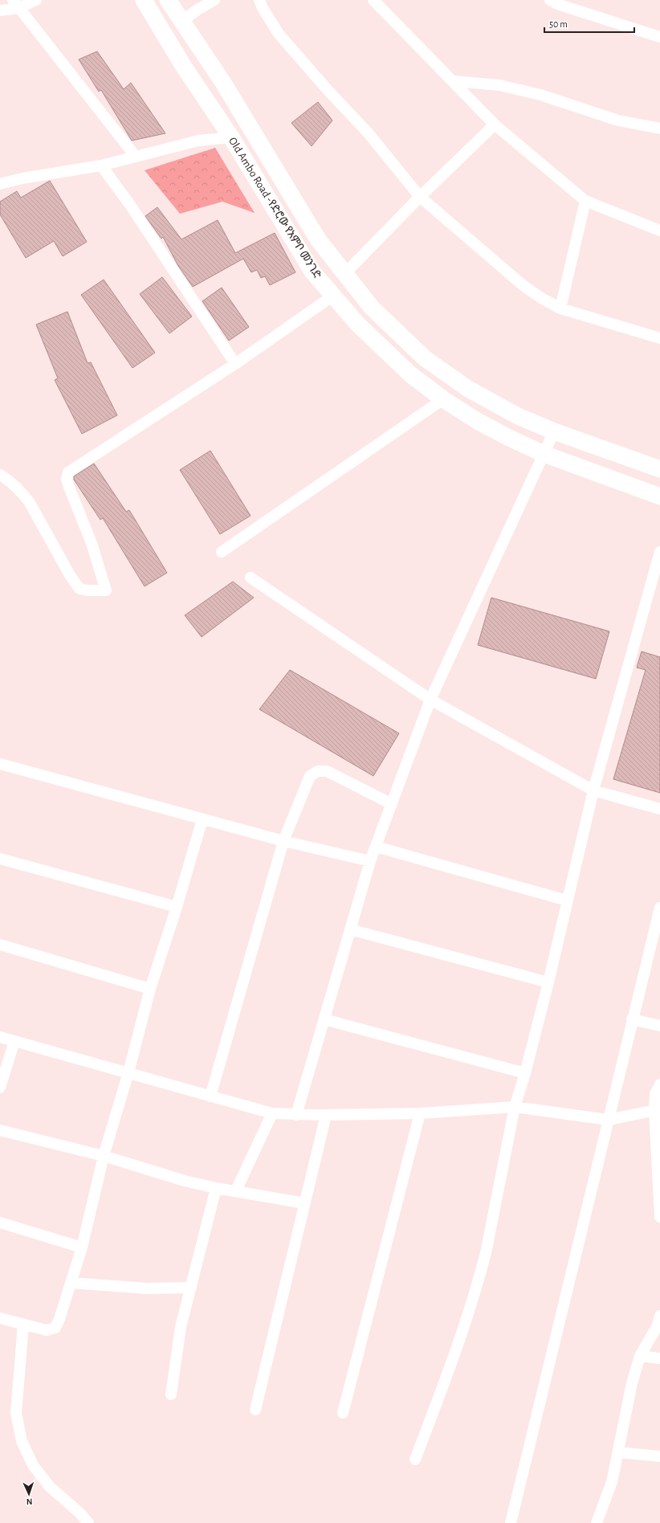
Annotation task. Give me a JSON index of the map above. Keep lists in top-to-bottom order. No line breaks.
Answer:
{"streets":{"main road":["Old Ambo Road -የድሮው የአምቦ መንገድ"]},"scale_bar":"50 m","north":"bottom"}
